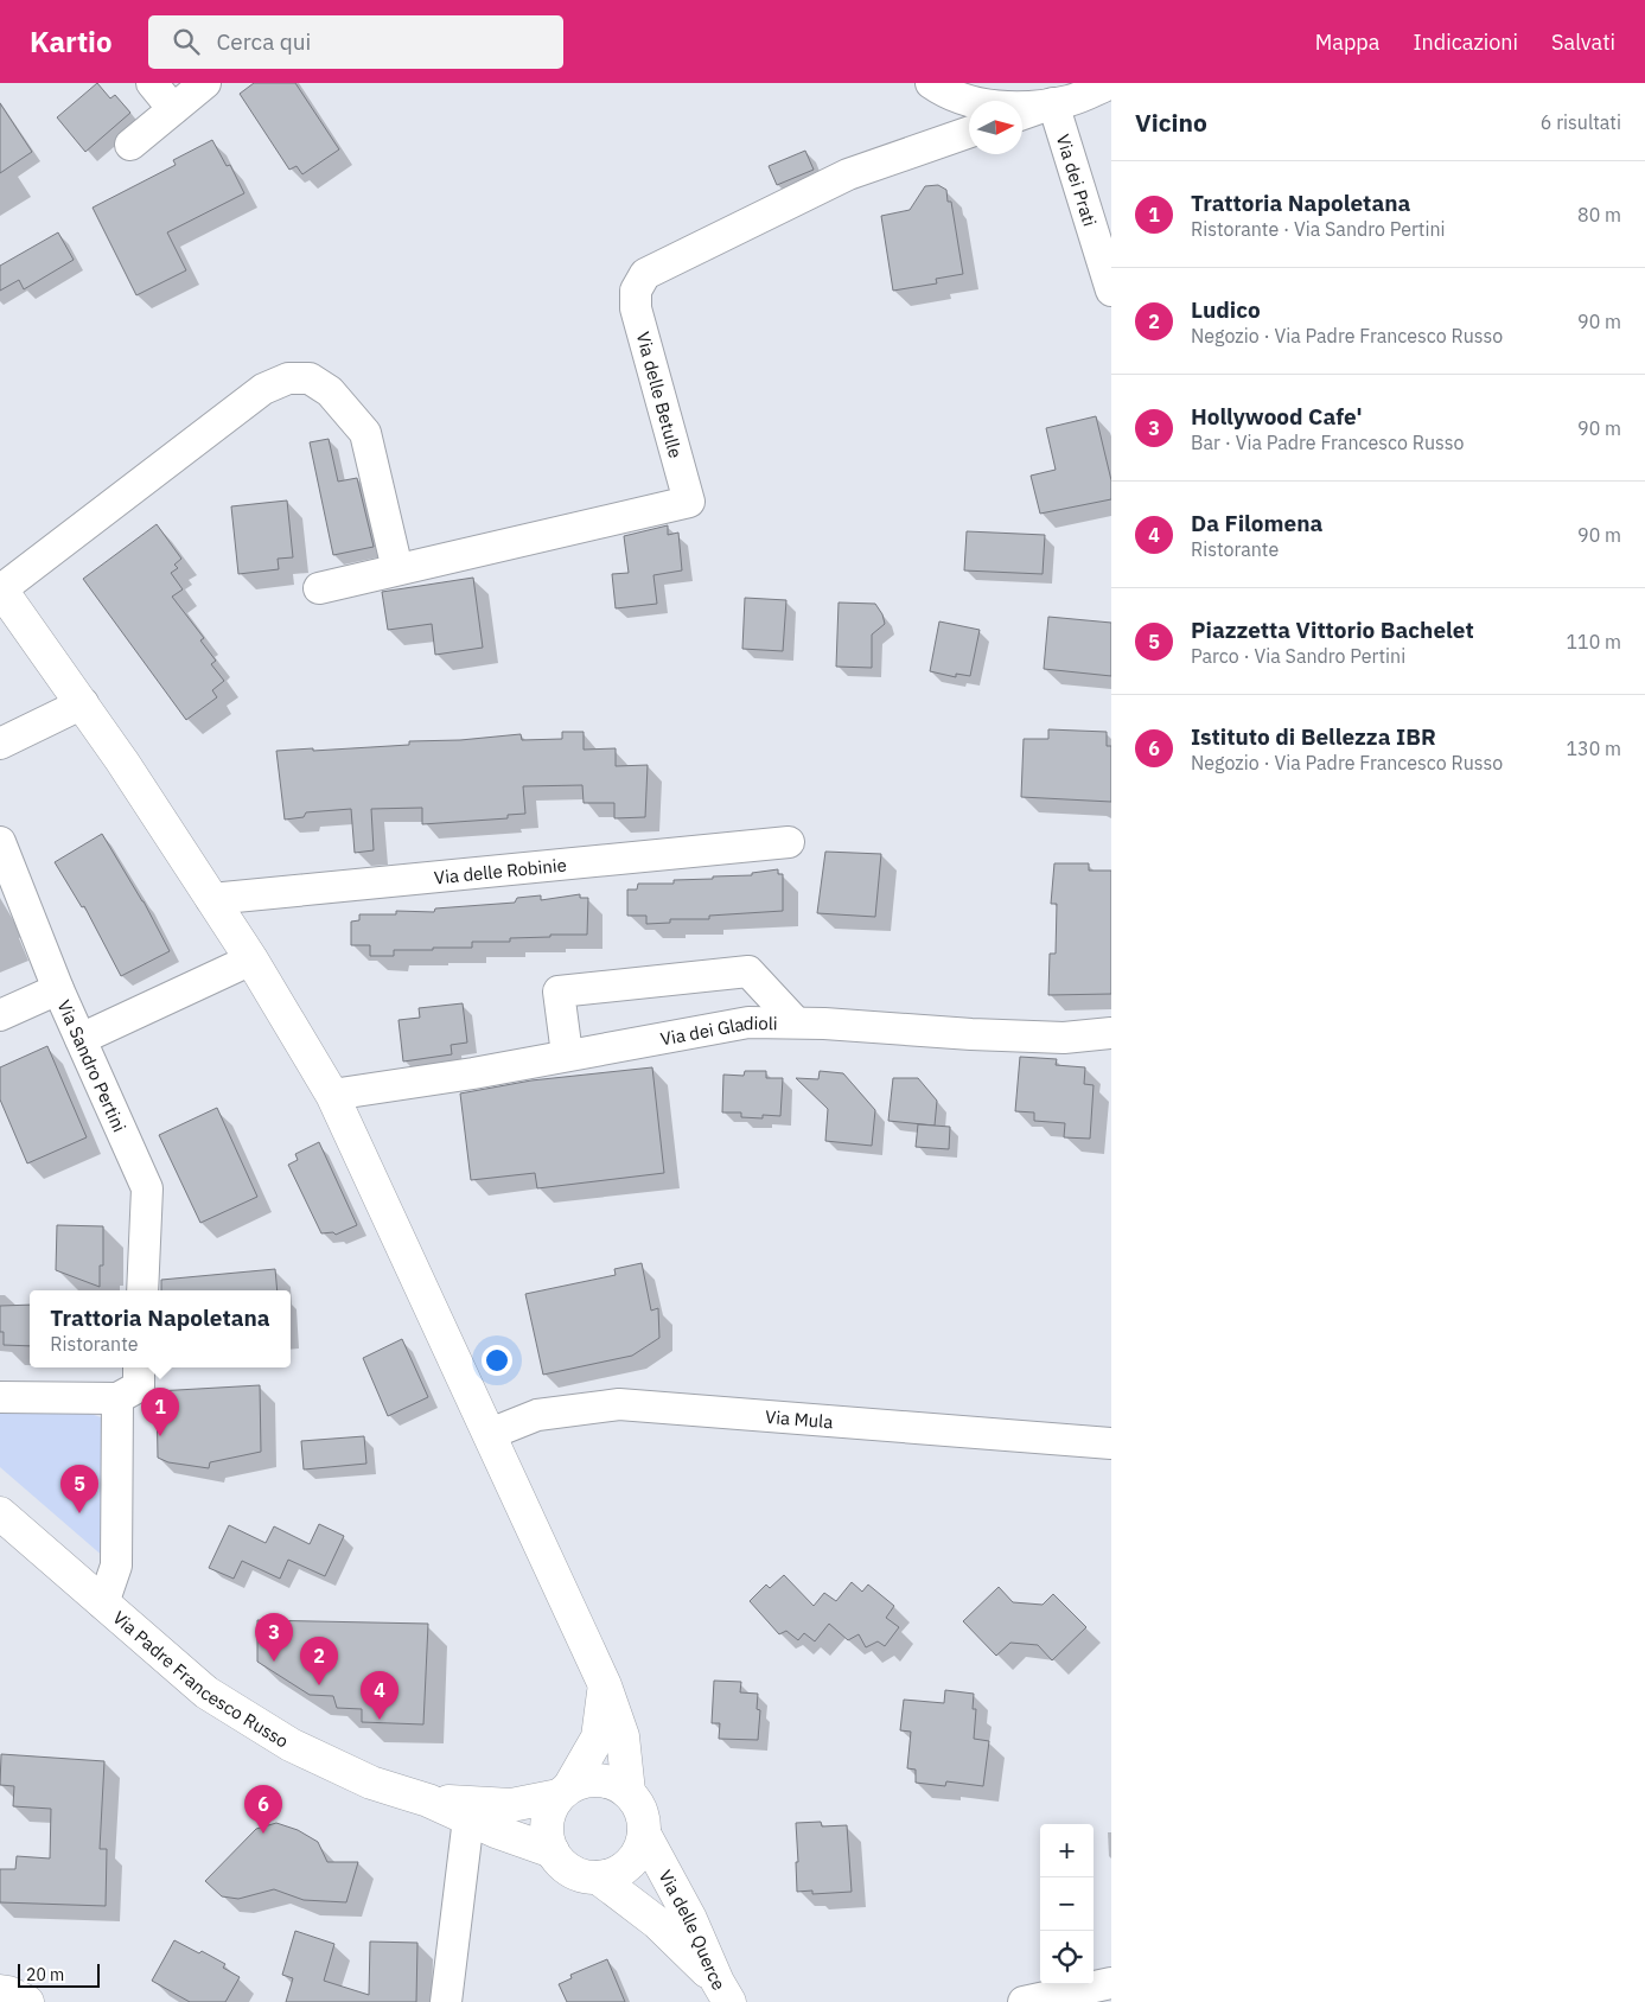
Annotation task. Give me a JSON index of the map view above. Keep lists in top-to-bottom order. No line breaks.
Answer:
{"streets":{"street":["Via dei Prati","Via delle Betulle","Via delle Robinie","Via dei Gladioli","Via Sandro Pertini","Via Mula","Via Padre Francesco Russo","Via delle Querce"]},"crossings":[["Via Padre Francesco Russo","Via delle Querce"]],"scale_bar":"20 m","north":"right","page":{"header":"Kartio","search":"Cerca qui","nav":["Mappa","Indicazioni","Salvati"],"heading":["Vicino","6 risultati"],"list":[{"mark":"1","name":"Trattoria Napoletana","note":"Ristorante · Via Sandro Pertini","value":"80 m"},{"mark":"2","name":"Ludico","note":"Negozio · Via Padre Francesco Russo","value":"90 m"},{"mark":"3","name":"Hollywood Cafe'","note":"Bar · Via Padre Francesco Russo","value":"90 m"},{"mark":"4","name":"Da Filomena","note":"Ristorante","value":"90 m"},{"mark":"5","name":"Piazzetta Vittorio Bachelet","note":"Parco · Via Sandro Pertini","value":"110 m"},{"mark":"6","name":"Istituto di Bellezza IBR","note":"Negozio · Via Padre Francesco Russo","value":"130 m"}],"popup":["Trattoria Napoletana","Ristorante"],"pins":["1","5","3","2","4","6"],"map_buttons":["+","−"],"scale":"20 m"}}
